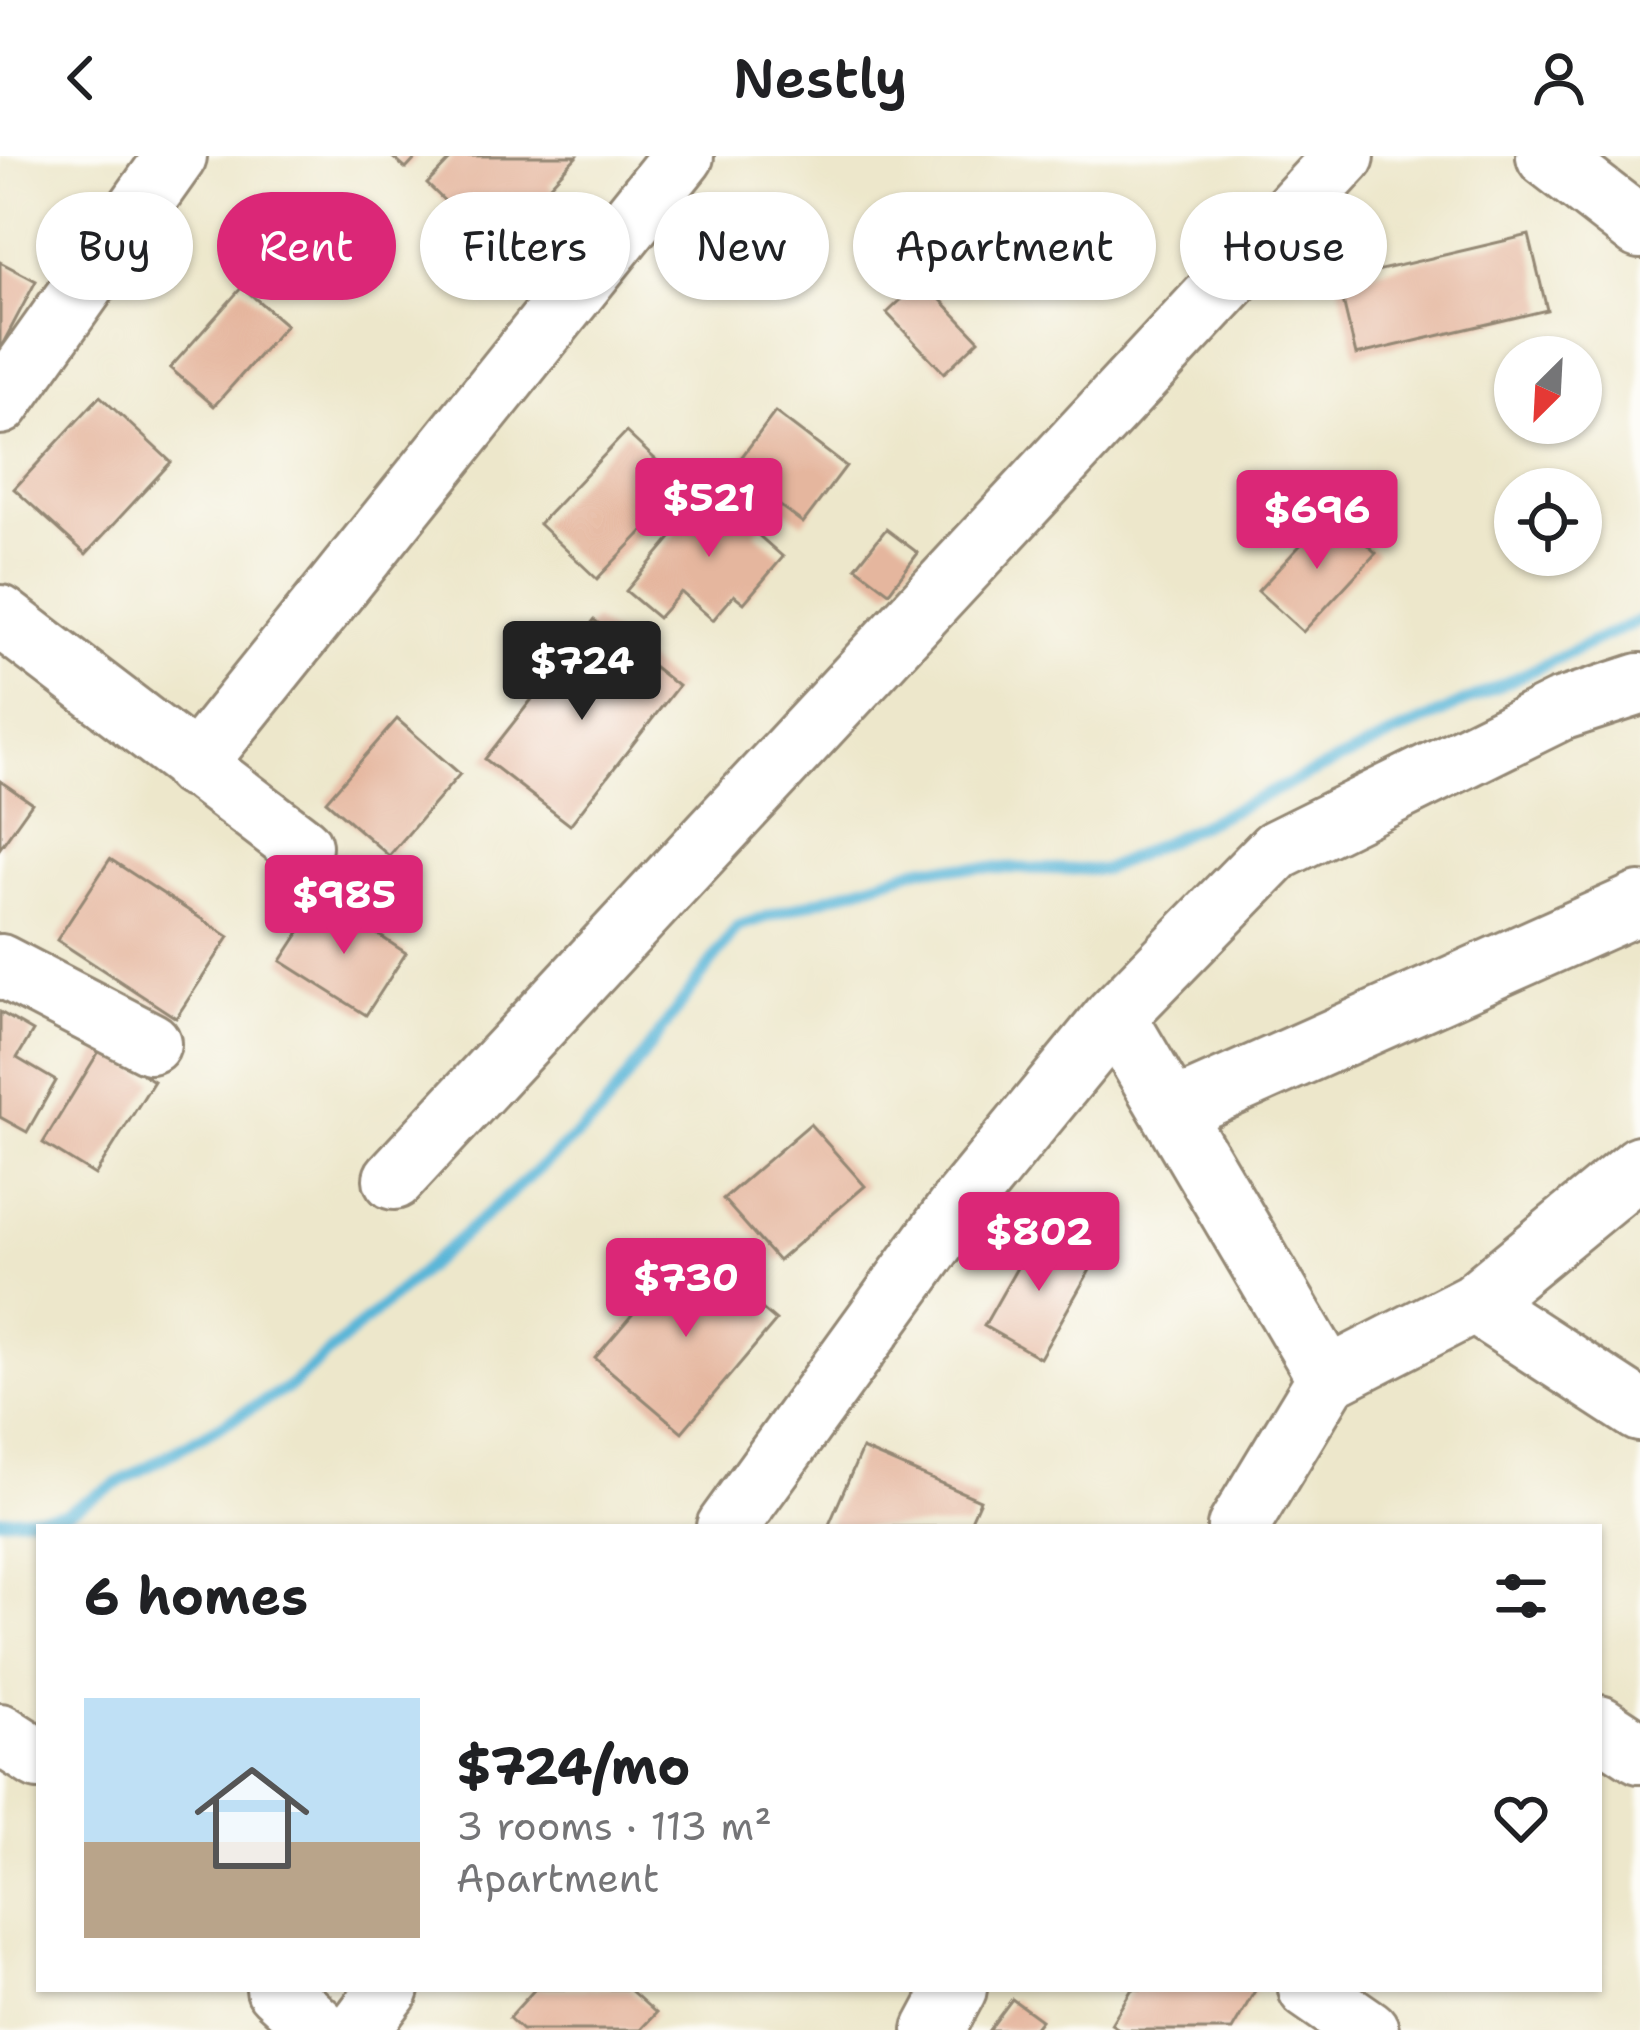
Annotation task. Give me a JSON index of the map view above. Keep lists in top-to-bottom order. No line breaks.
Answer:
{"north":"bottom left","page":{"header":"Nestly","chip":["Buy","Rent","Filters","New","Apartment","House"],"price":["$521","$696","$724","$985","$802","$730"],"heading":"6 homes","list":[{"name":"$724/mo","note":"3 rooms · 113 m² · Apartment"}]}}
